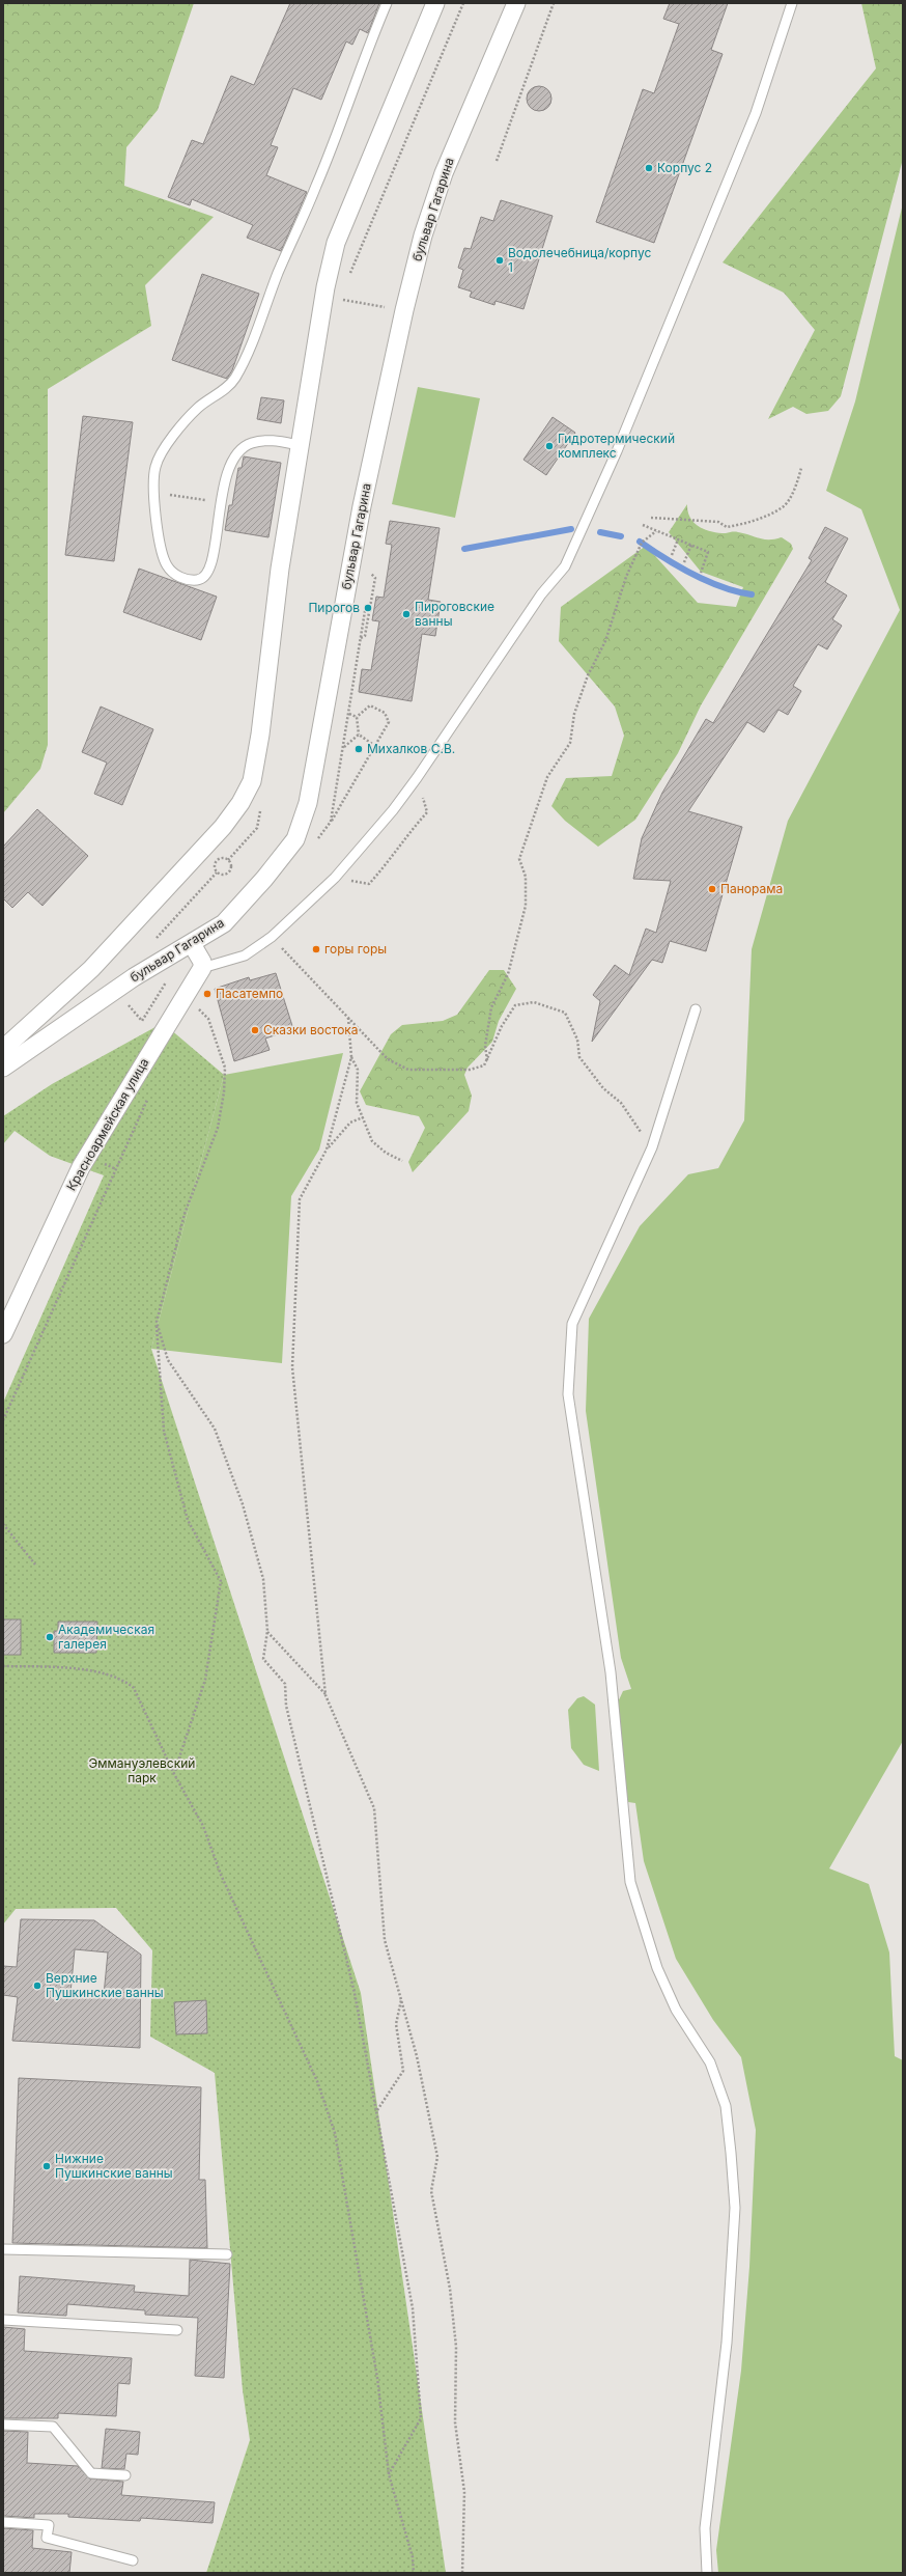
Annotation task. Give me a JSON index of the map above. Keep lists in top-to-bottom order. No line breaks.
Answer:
{"streets":{"street":["бульвар Гагарина","Красноармейская улица"]},"parks":["Эммануэлевский парк"],"places":["Корпус 2","Водолечебница/корпус 1","Гидротермический комплекс","Пирогов","Пироговские ванны","Михалков С.В.","Панорама","горы горы","Пасатемпо","Сказки востока","Академическая галерея","Верхние Пушкинские ванны","Нижние Пушкинские ванны"]}
